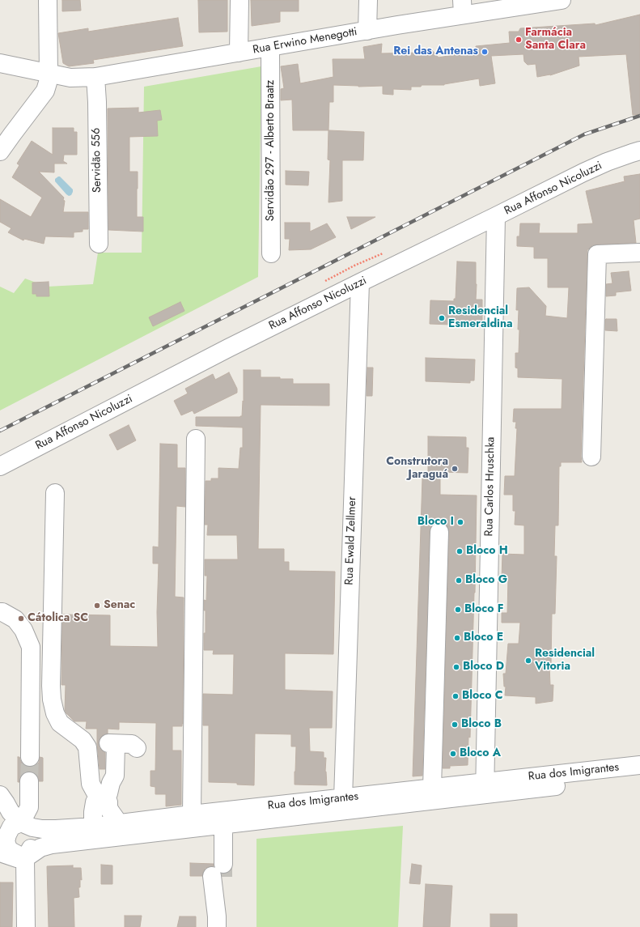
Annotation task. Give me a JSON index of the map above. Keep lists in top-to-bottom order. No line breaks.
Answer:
{"streets":{"street":["Rua Erwino Menegotti","Servidão 297 - Alberto Braatz","Servidão 556","Rua Affonso Nicoluzzi","Rua Carlos Hruschka","Rua Ewald Zellmer","Rua dos Imigrantes"]},"crossings":[["Rua Erwino Menegotti","Servidão 297 - Alberto Braatz"],["Rua Erwino Menegotti","Servidão 556"],["Rua Affonso Nicoluzzi","Rua Carlos Hruschka"],["Rua Affonso Nicoluzzi","Rua Ewald Zellmer"],["Rua Carlos Hruschka","Rua dos Imigrantes"],["Rua Ewald Zellmer","Rua dos Imigrantes"]],"places":["Farmácia Santa Clara","Rei das Antenas","Residencial Esmeraldina","Construtora Jaraguá","Bloco I","Bloco H","Bloco G","Senac","Bloco F","Cátolica SC","Bloco E","Residencial Vitoria","Bloco D","Bloco C","Bloco B","Bloco A"]}
